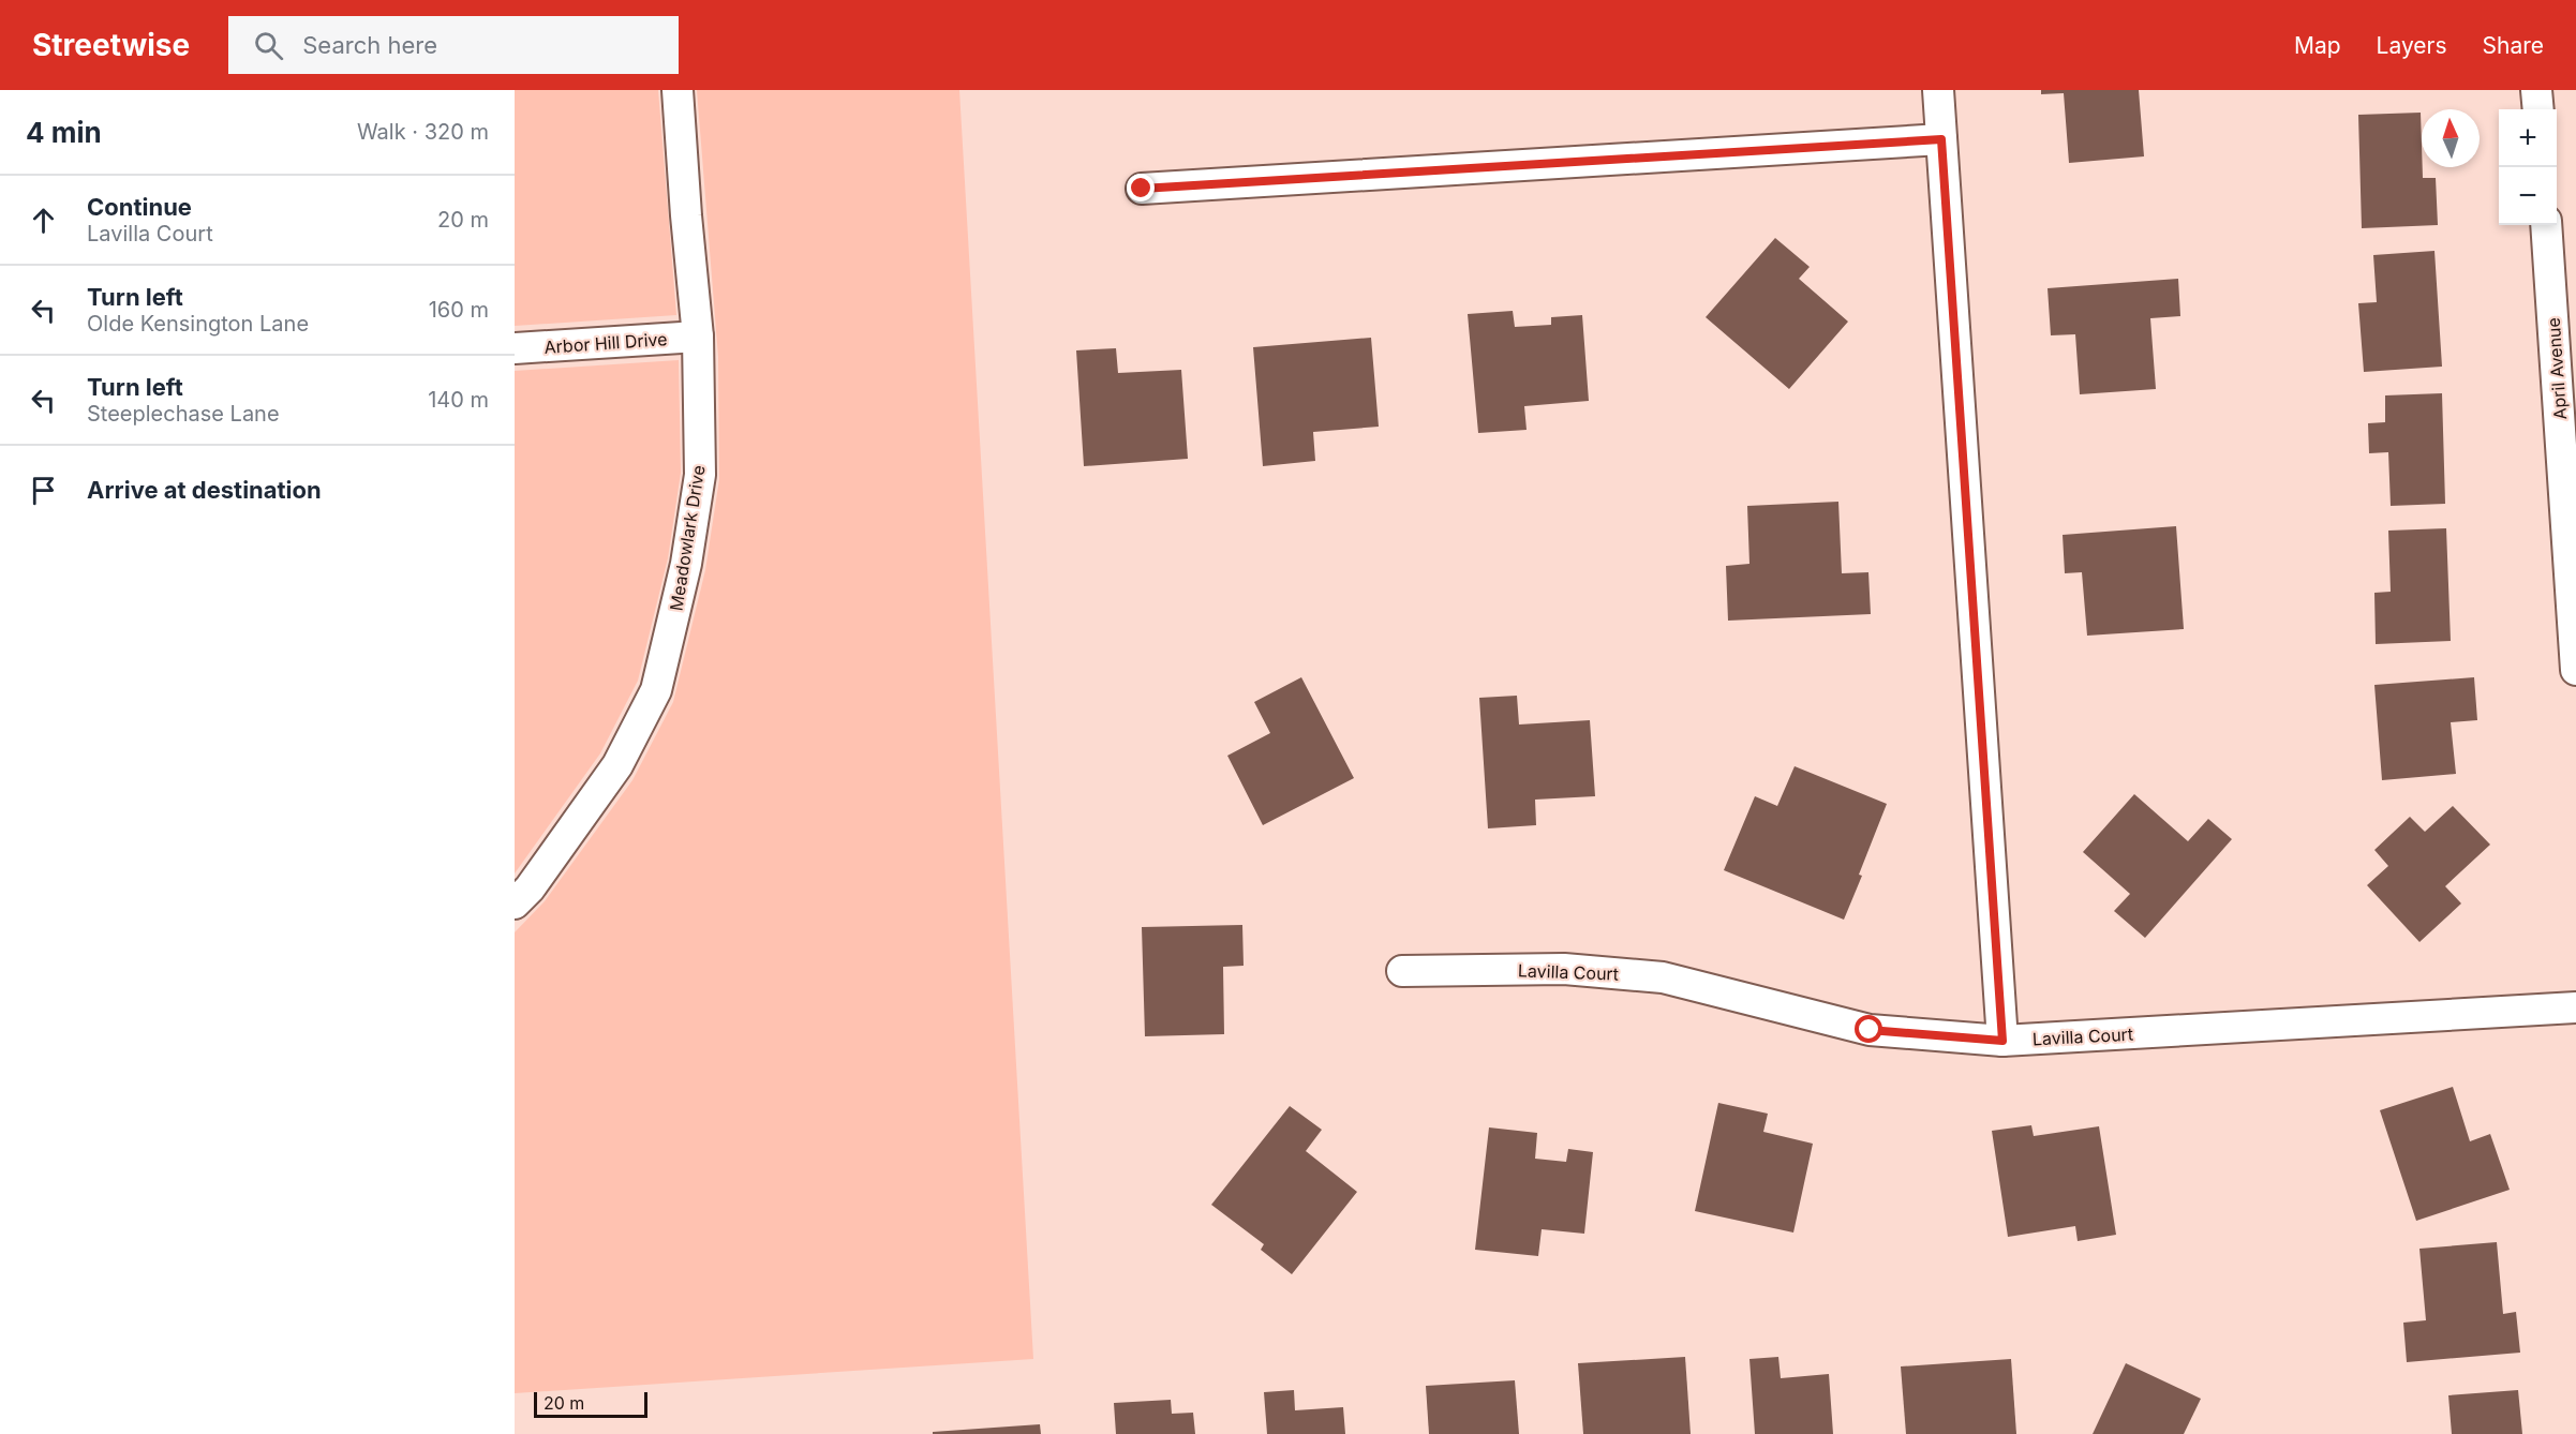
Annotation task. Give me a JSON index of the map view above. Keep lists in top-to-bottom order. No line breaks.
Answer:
{"streets":{"street":["Arbor Hill Drive","April Avenue","Meadowlark Drive","Lavilla Court"]},"crossings":[["Arbor Hill Drive","Meadowlark Drive"]],"scale_bar":"20 m","north":"top","page":{"header":"Streetwise","search":"Search here","nav":["Map","Layers","Share"],"heading":["4 min","Walk · 320 m"],"map_buttons":["+","−"],"list":[["Continue","Lavilla Court","20 m"],["Turn left","Olde Kensington Lane","160 m"],["Turn left","Steeplechase Lane","140 m"],"Arrive at destination"],"scale":"20 m"}}
